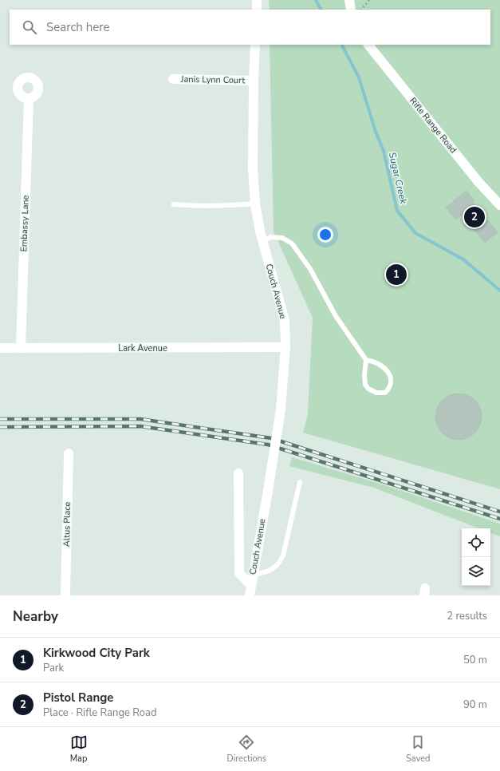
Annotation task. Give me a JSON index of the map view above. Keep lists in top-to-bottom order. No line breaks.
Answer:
{"streets":{"street":["Janis Lynn Court","Rifle Range Road","Embassy Lane","Couch Avenue","Lark Avenue","Altus Place"]},"crossings":[["Janis Lynn Court","Couch Avenue"],["Embassy Lane","Lark Avenue"],["Couch Avenue","Lark Avenue"]],"water":["Sugar Creek"],"page":{"search":"Search here","pins":["2","1"],"heading":["Nearby","2 results"],"list":[{"mark":"1","name":"Kirkwood City Park","note":"Park","value":"50 m"},{"mark":"2","name":"Pistol Range","note":"Place · Rifle Range Road","value":"90 m"}],"nav":["Map","Directions","Saved"]}}
